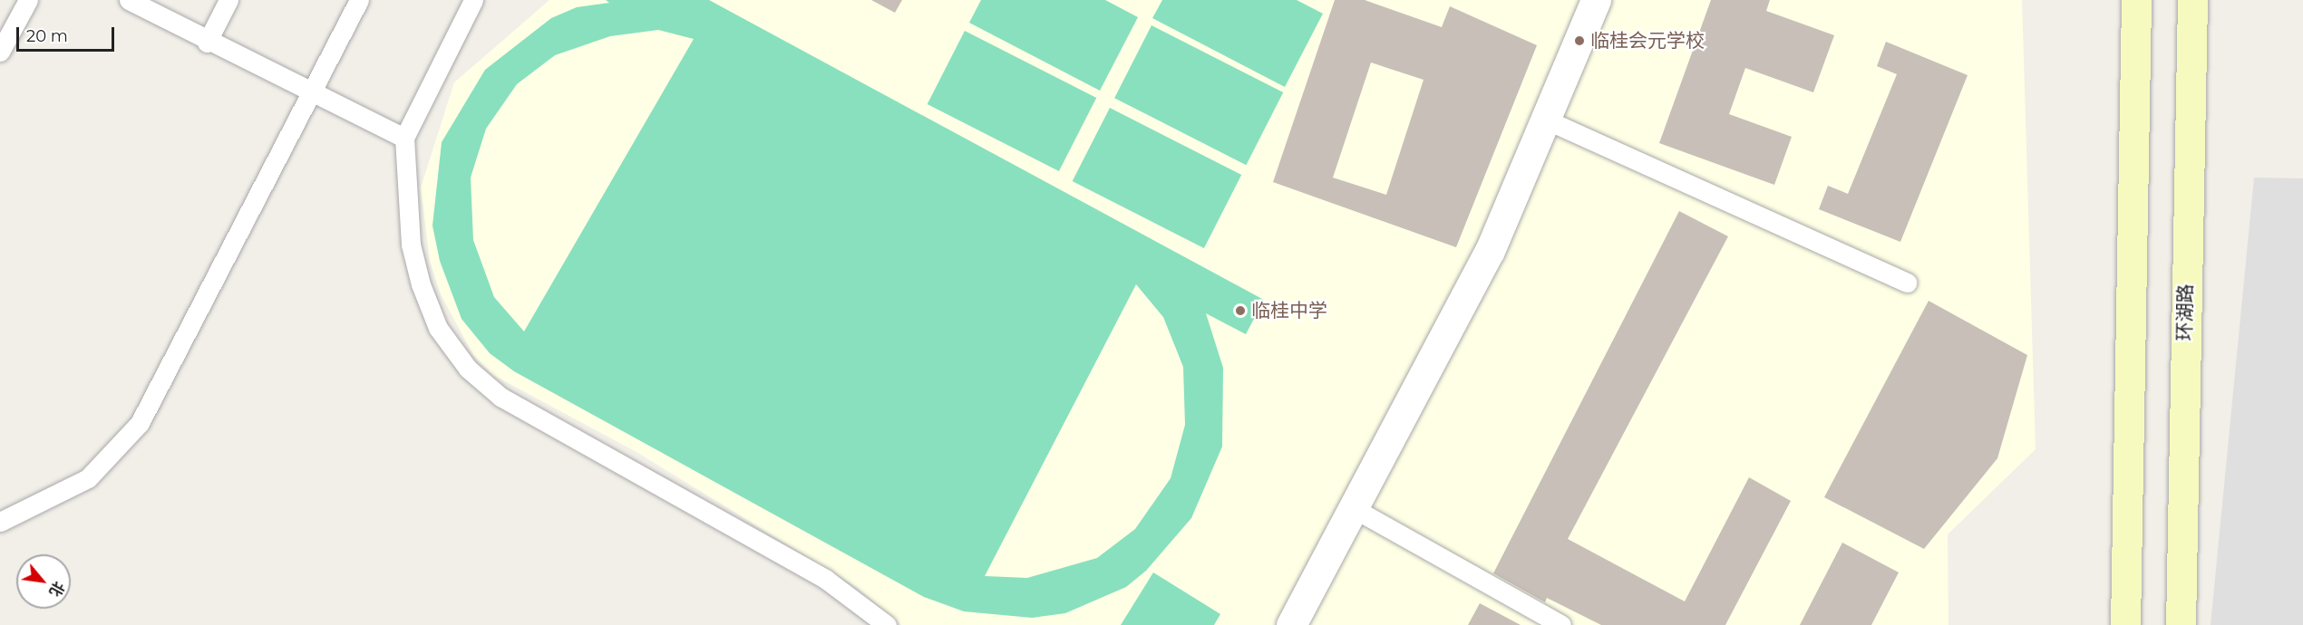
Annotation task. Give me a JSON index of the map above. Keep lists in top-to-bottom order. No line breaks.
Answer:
{"streets":{"main road":["环湖路"]},"places":["临桂会元学校","临桂中学"],"scale_bar":"20 m","north":"bottom right"}
